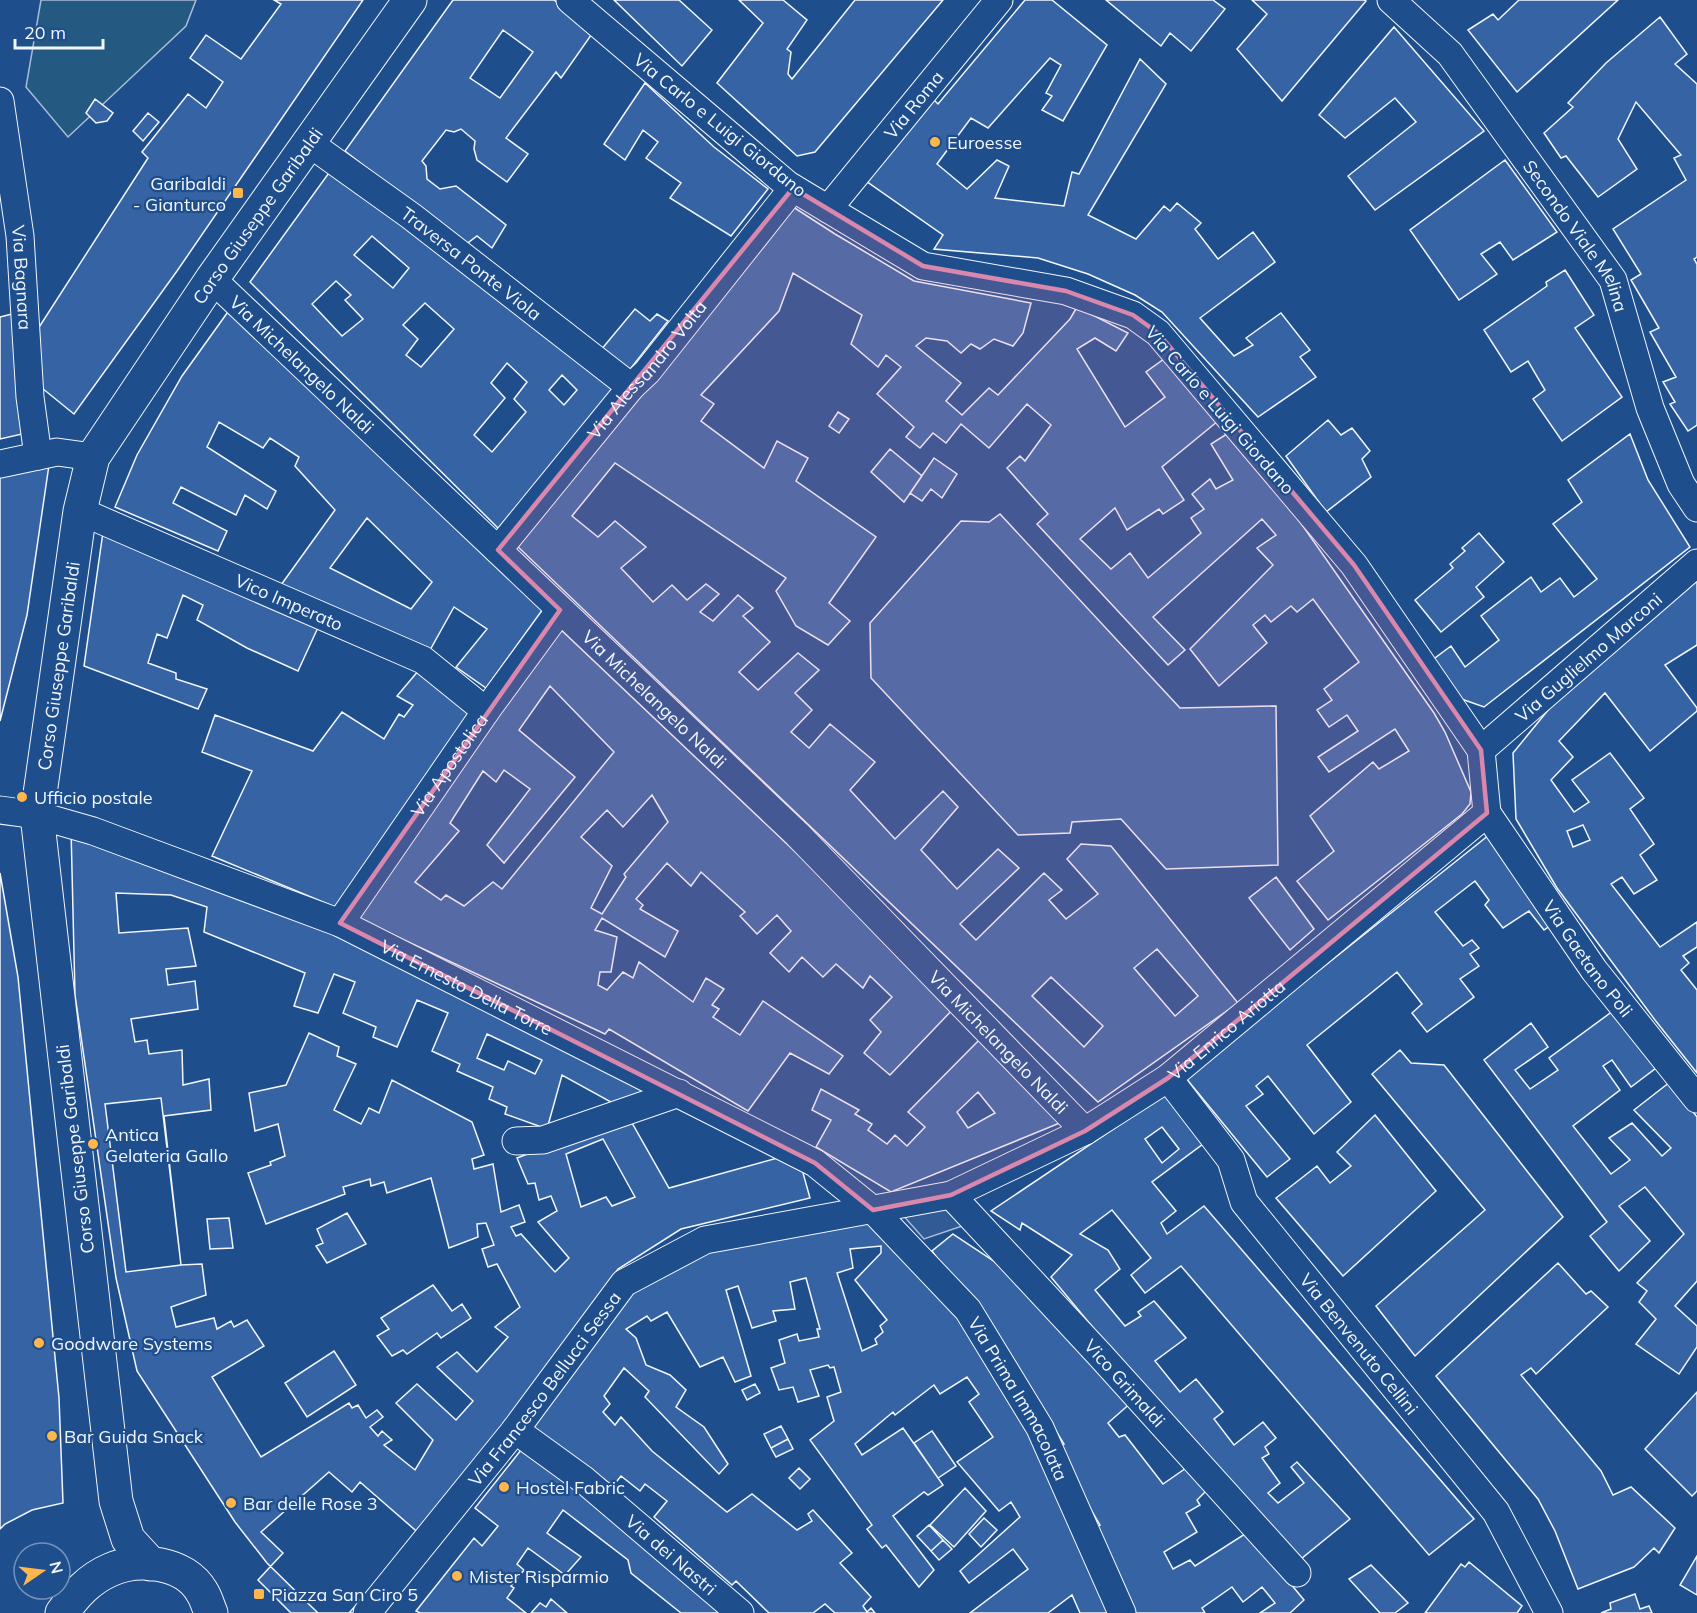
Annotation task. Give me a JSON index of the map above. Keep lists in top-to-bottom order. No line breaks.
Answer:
{"streets":{"main road":["Corso Giuseppe Garibaldi"],"street":["Via Roma","Via Carlo e Luigi Giordano","Secondo Viale Melina","Traversa Ponte Viola","Via Bagnara","Via Michelangelo Naldi","Via Alessandro Volta","Vico Imperato","Via Guglielmo Marconi","Via Apostolica","Via Gaetano Poli","Via Ernesto Della Torre","Via Enrico Ariotta","Via Benvenuto Cellini","Vico Grimaldi","Via Francesco Bellucci Sessa","Via Prima Immacolata","Via dei Nastri"]},"crossings":[["Via Roma","Via Carlo e Luigi Giordano"],["Via Carlo e Luigi Giordano","Via Alessandro Volta"],["Via Carlo e Luigi Giordano","Via Guglielmo Marconi"],["Corso Giuseppe Garibaldi","Traversa Ponte Viola"],["Corso Giuseppe Garibaldi","Via Michelangelo Naldi"],["Corso Giuseppe Garibaldi","Vico Imperato"],["Corso Giuseppe Garibaldi","Via Ernesto Della Torre"],["Traversa Ponte Viola","Via Alessandro Volta"],["Via Michelangelo Naldi","Via Alessandro Volta"],["Via Michelangelo Naldi","Via Apostolica"],["Via Michelangelo Naldi","Via Enrico Ariotta"],["Vico Imperato","Via Apostolica"],["Via Apostolica","Via Ernesto Della Torre"],["Via Gaetano Poli","Via Enrico Ariotta"],["Via Ernesto Della Torre","Via Enrico Ariotta"],["Via Ernesto Della Torre","Via Francesco Bellucci Sessa"],["Via Ernesto Della Torre","Via Prima Immacolata"],["Via Enrico Ariotta","Via Benvenuto Cellini"],["Via Enrico Ariotta","Vico Grimaldi"],["Via Enrico Ariotta","Via Francesco Bellucci Sessa"],["Via Enrico Ariotta","Via Prima Immacolata"],["Via Francesco Bellucci Sessa","Via Prima Immacolata"],["Via Francesco Bellucci Sessa","Via dei Nastri"]],"places":{"other":["Euroesse","Ufficio postale","Antica Gelateria Gallo","Goodware Systems","Bar Guida Snack","Hostel Fabric","Bar delle Rose 3","Mister Risparmio"],"transit":["Garibaldi - Gianturco","Piazza San Ciro 5"]},"scale_bar":"20 m","north":"right"}
